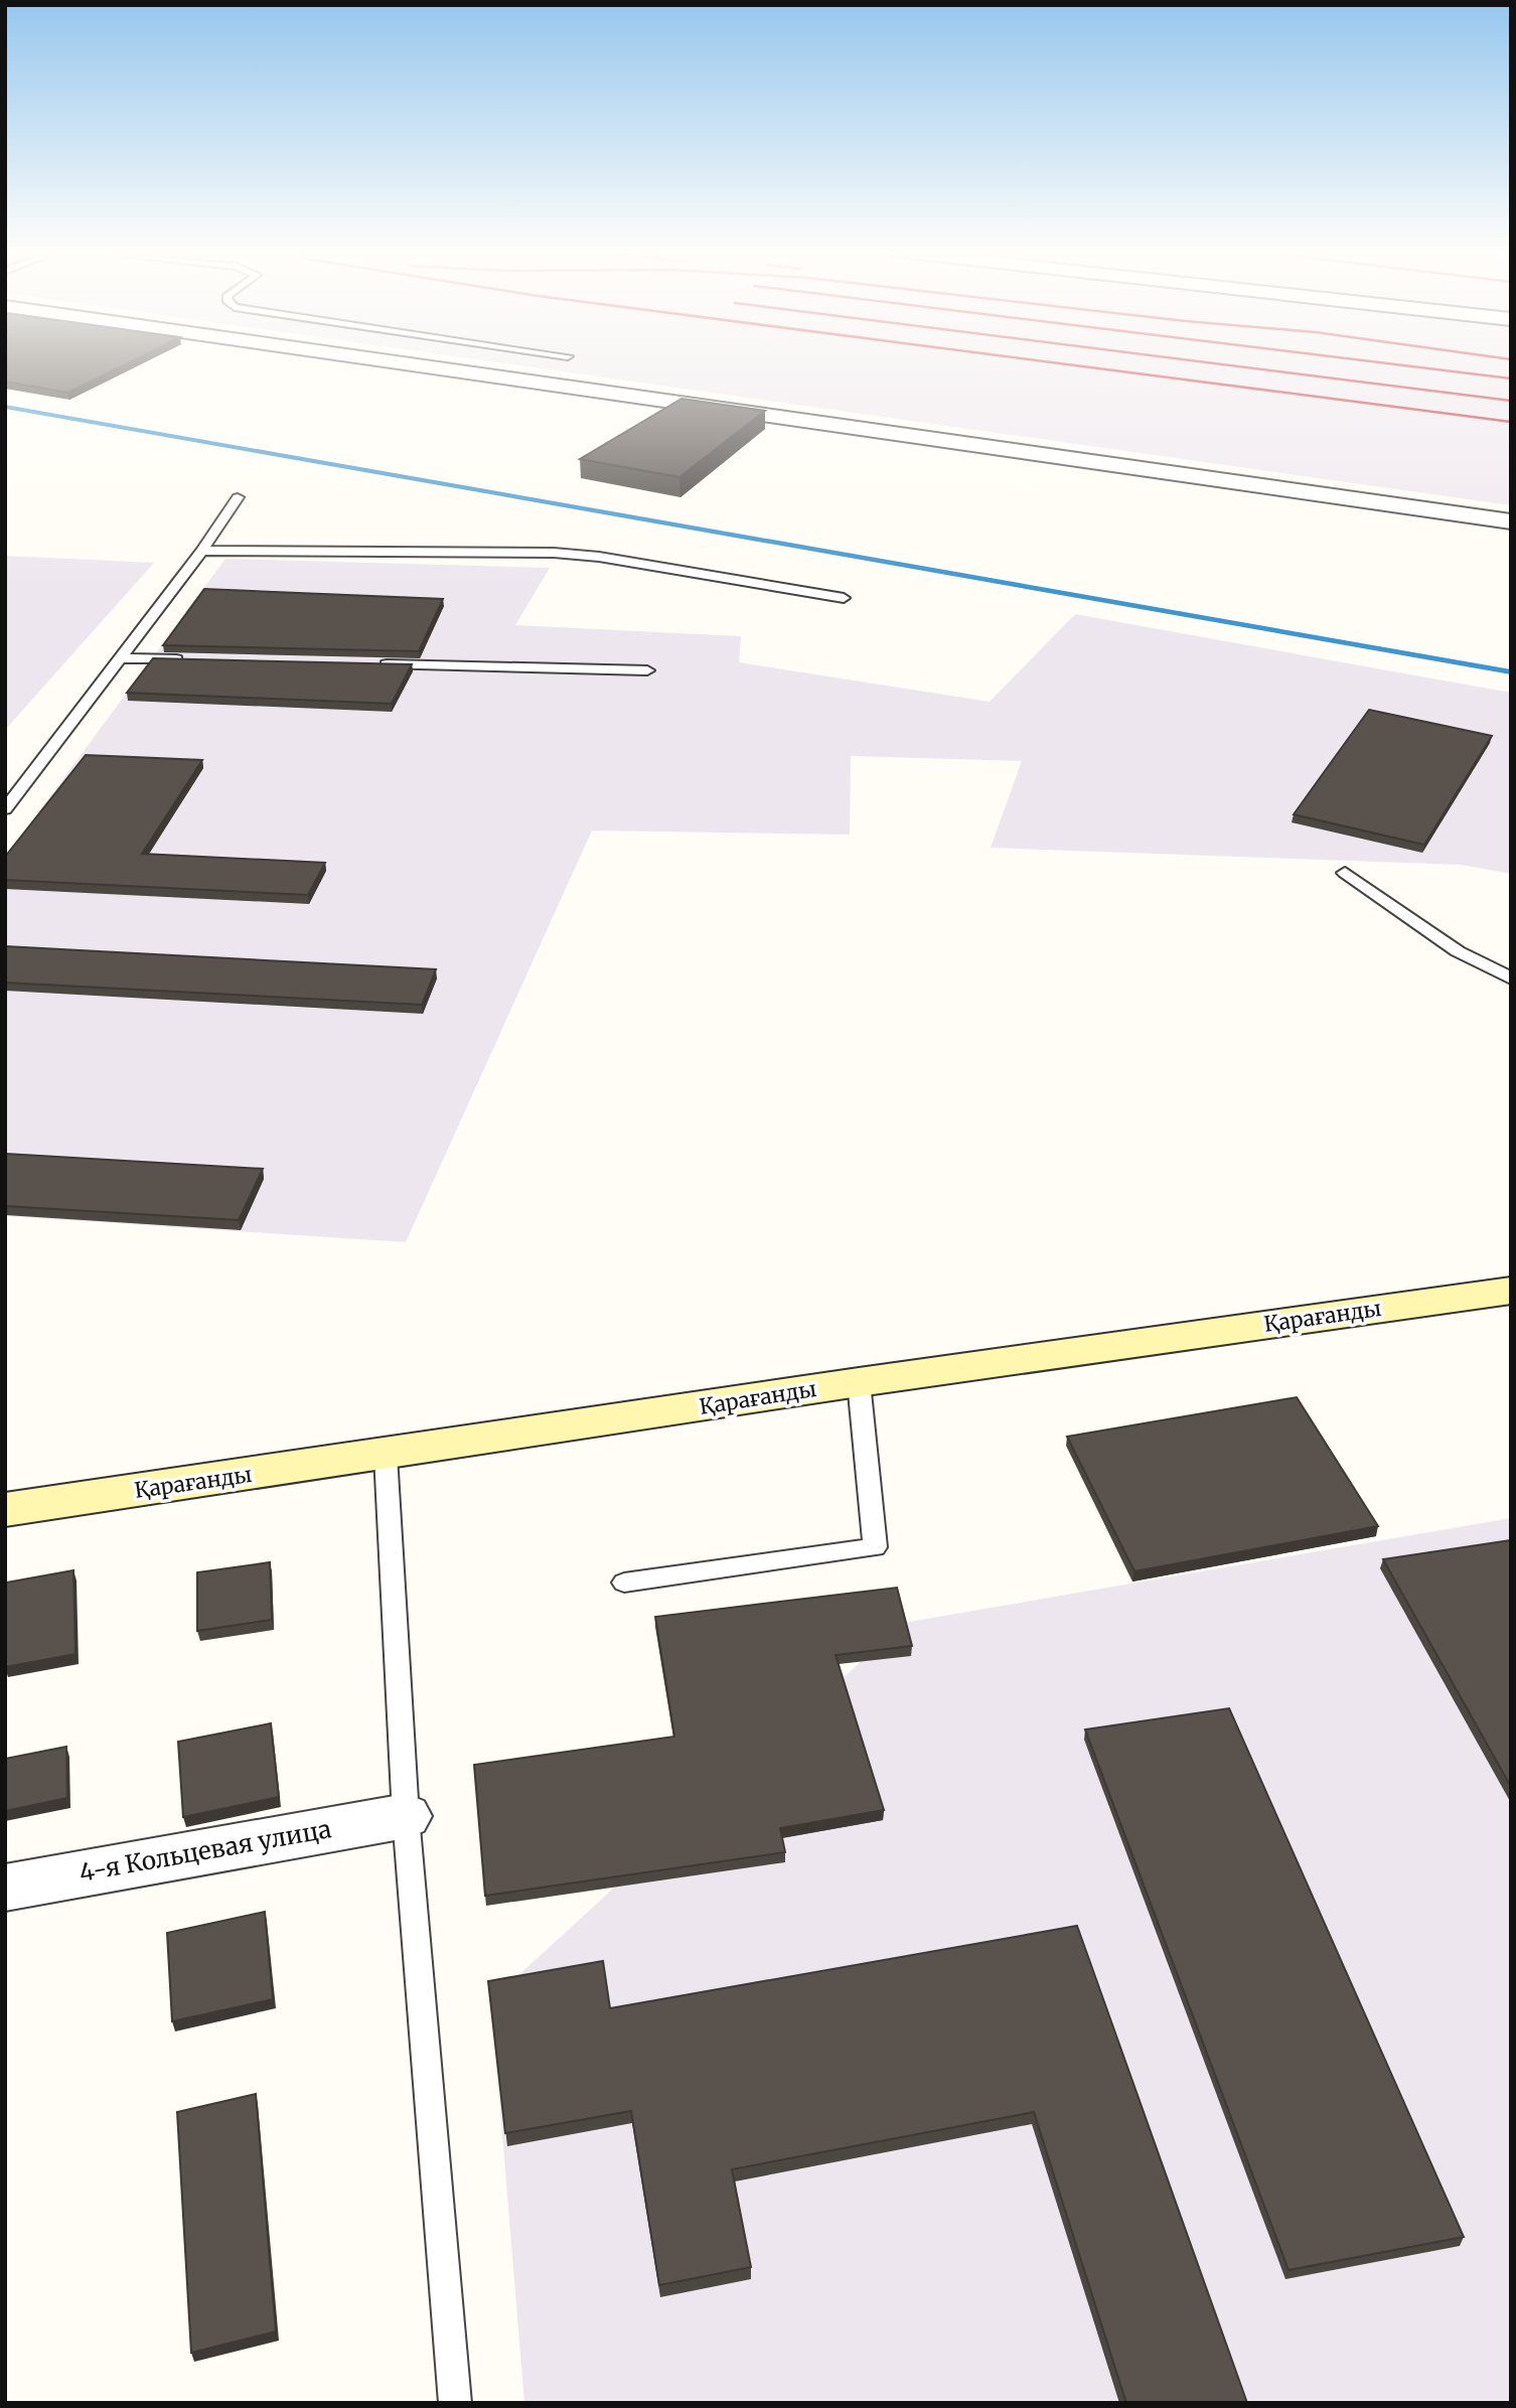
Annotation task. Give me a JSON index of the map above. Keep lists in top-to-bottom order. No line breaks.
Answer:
{"streets":{"main road":["Қарағанды"],"street":["4-я Кольцевая улица"]}}
